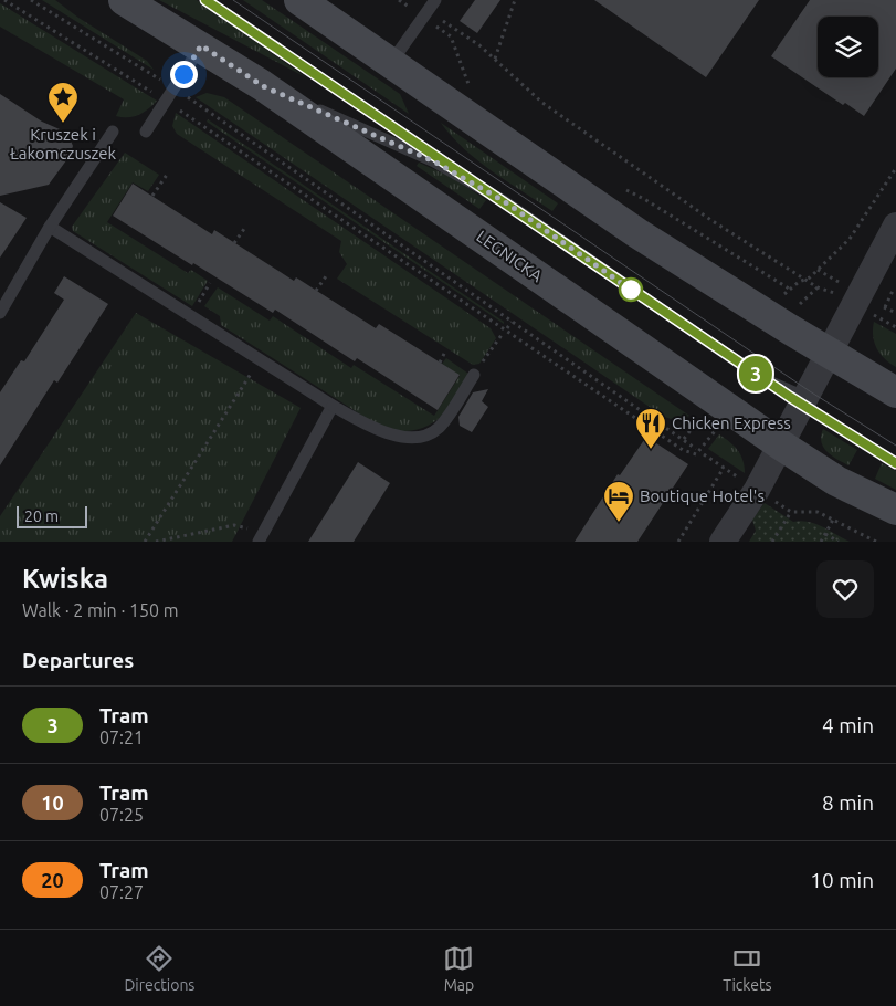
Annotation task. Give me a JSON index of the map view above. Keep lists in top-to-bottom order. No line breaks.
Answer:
{"streets":{"main road":["LEGNICKA"]},"places":{"place":["Kruszek i Łakomczuszek"],"restaurant":["Chicken Express"],"hotel":["Boutique Hotel's"]},"lines":["tram line 3"],"scale_bar":"20 m","page":{"on_map":"3","scale":"20 m","heading":[["Kwiska","Walk · 2 min · 150 m"],"Departures"],"list":[{"mark":"3","name":"Tram","note":"07:21","value":"4 min"},{"mark":"10","name":"Tram","note":"07:25","value":"8 min"},{"mark":"20","name":"Tram","note":"07:27","value":"10 min"}],"tabs":["Directions","Map","Tickets"]}}
